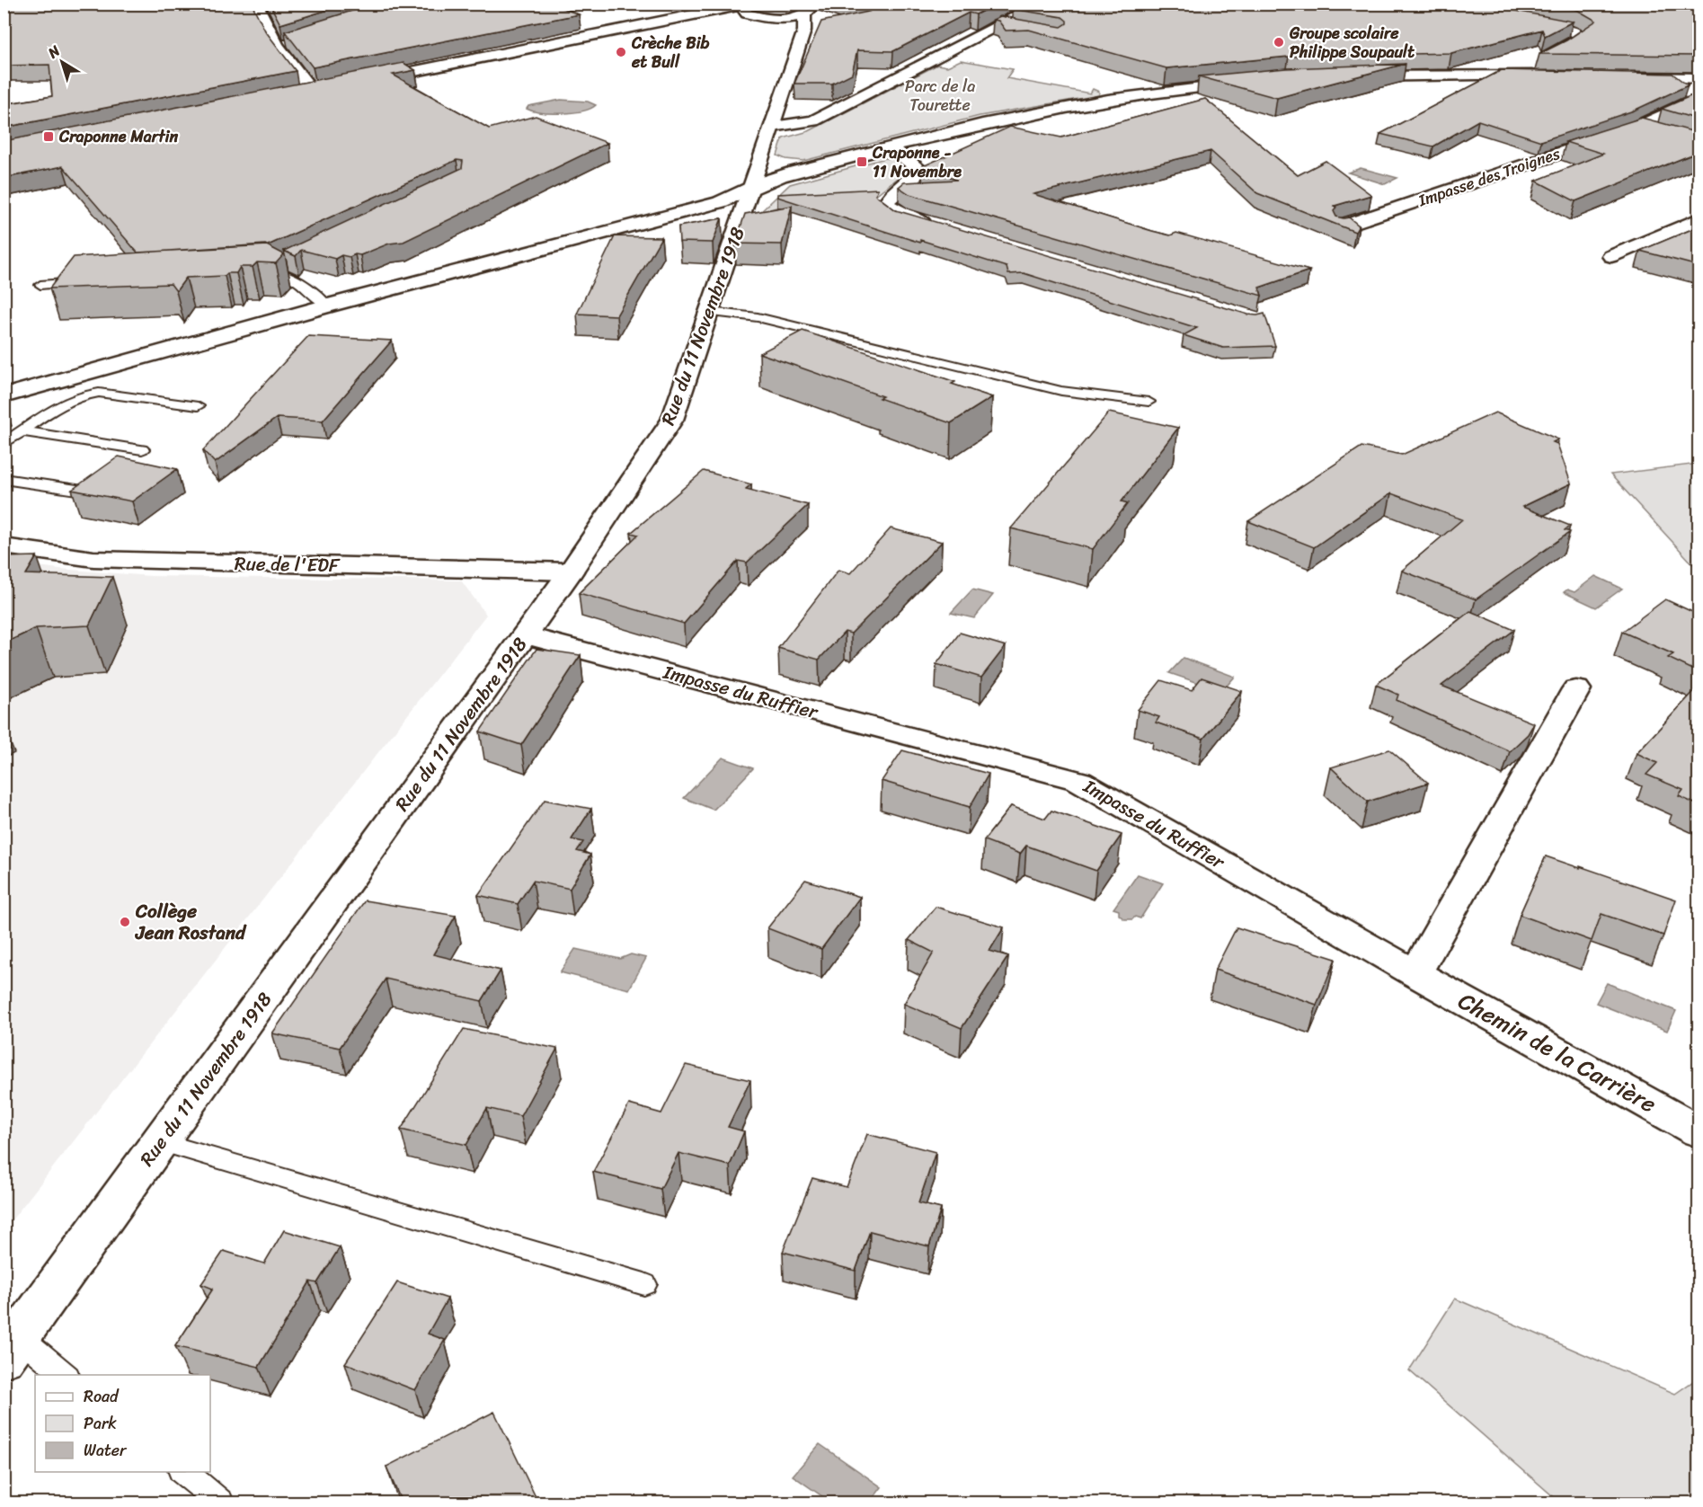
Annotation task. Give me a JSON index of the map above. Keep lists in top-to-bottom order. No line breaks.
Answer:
{"streets":{"street":["Impasse des Troignes","Rue du 11 Novembre 1918","Rue de l'EDF","Impasse du Ruffier","Chemin de la Carrière"]},"crossings":[["Rue du 11 Novembre 1918","Rue de l'EDF"],["Rue du 11 Novembre 1918","Impasse du Ruffier"],["Impasse du Ruffier","Chemin de la Carrière"]],"parks":["Parc de la Tourette"],"places":{"other":["Groupe scolaire Philippe Soupault","Crèche Bib et Bull","Collège Jean Rostand"],"transit":["Craponne Martin","Craponne - 11 Novembre"]},"legend":["Road","Park","Water"],"north":"top left"}
